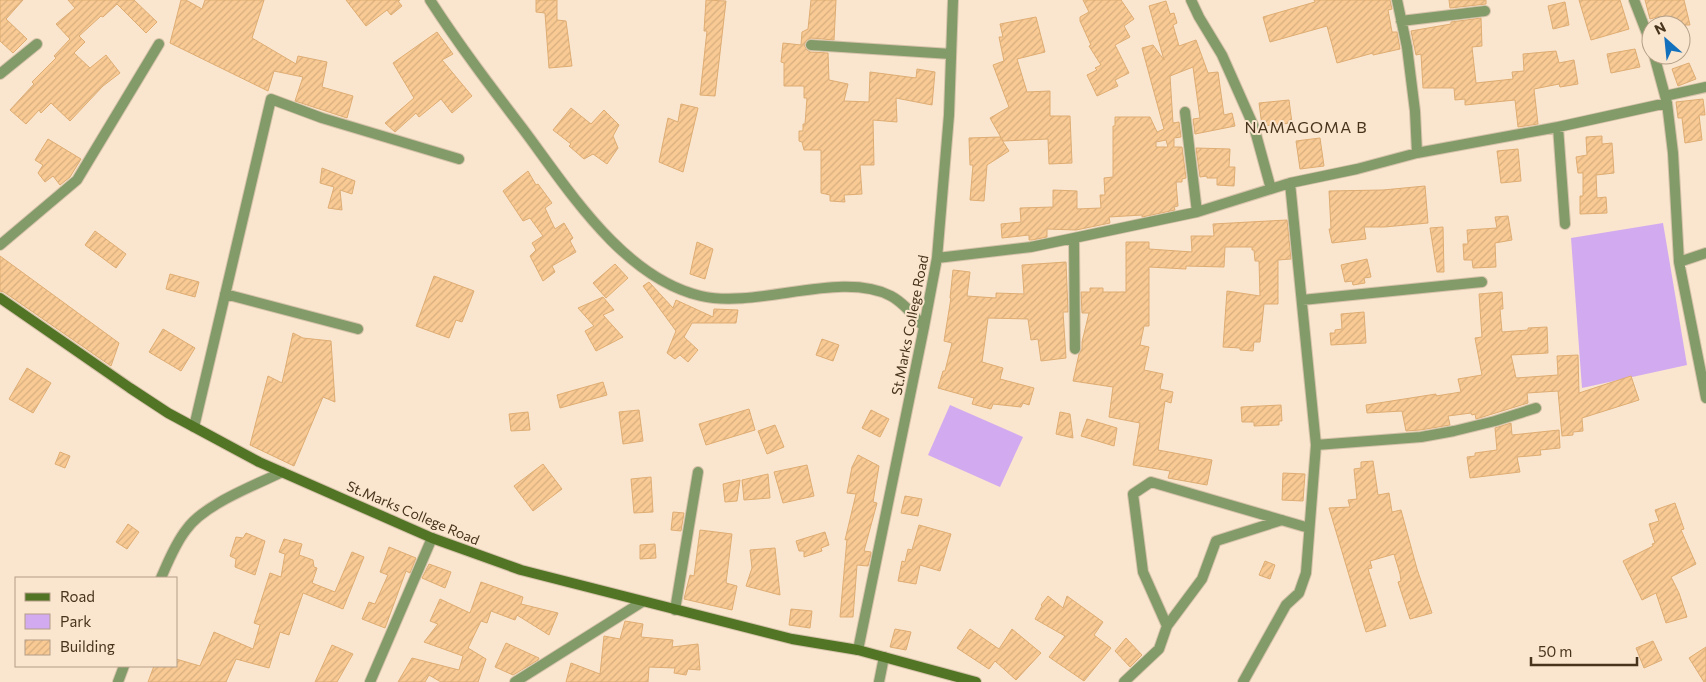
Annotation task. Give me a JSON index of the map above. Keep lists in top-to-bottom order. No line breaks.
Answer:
{"streets":{"main road":["St.Marks College Road"]},"districts":["NAMAGOMA B"],"legend":["Road","Park","Building"],"scale_bar":"50 m","north":"top left"}
